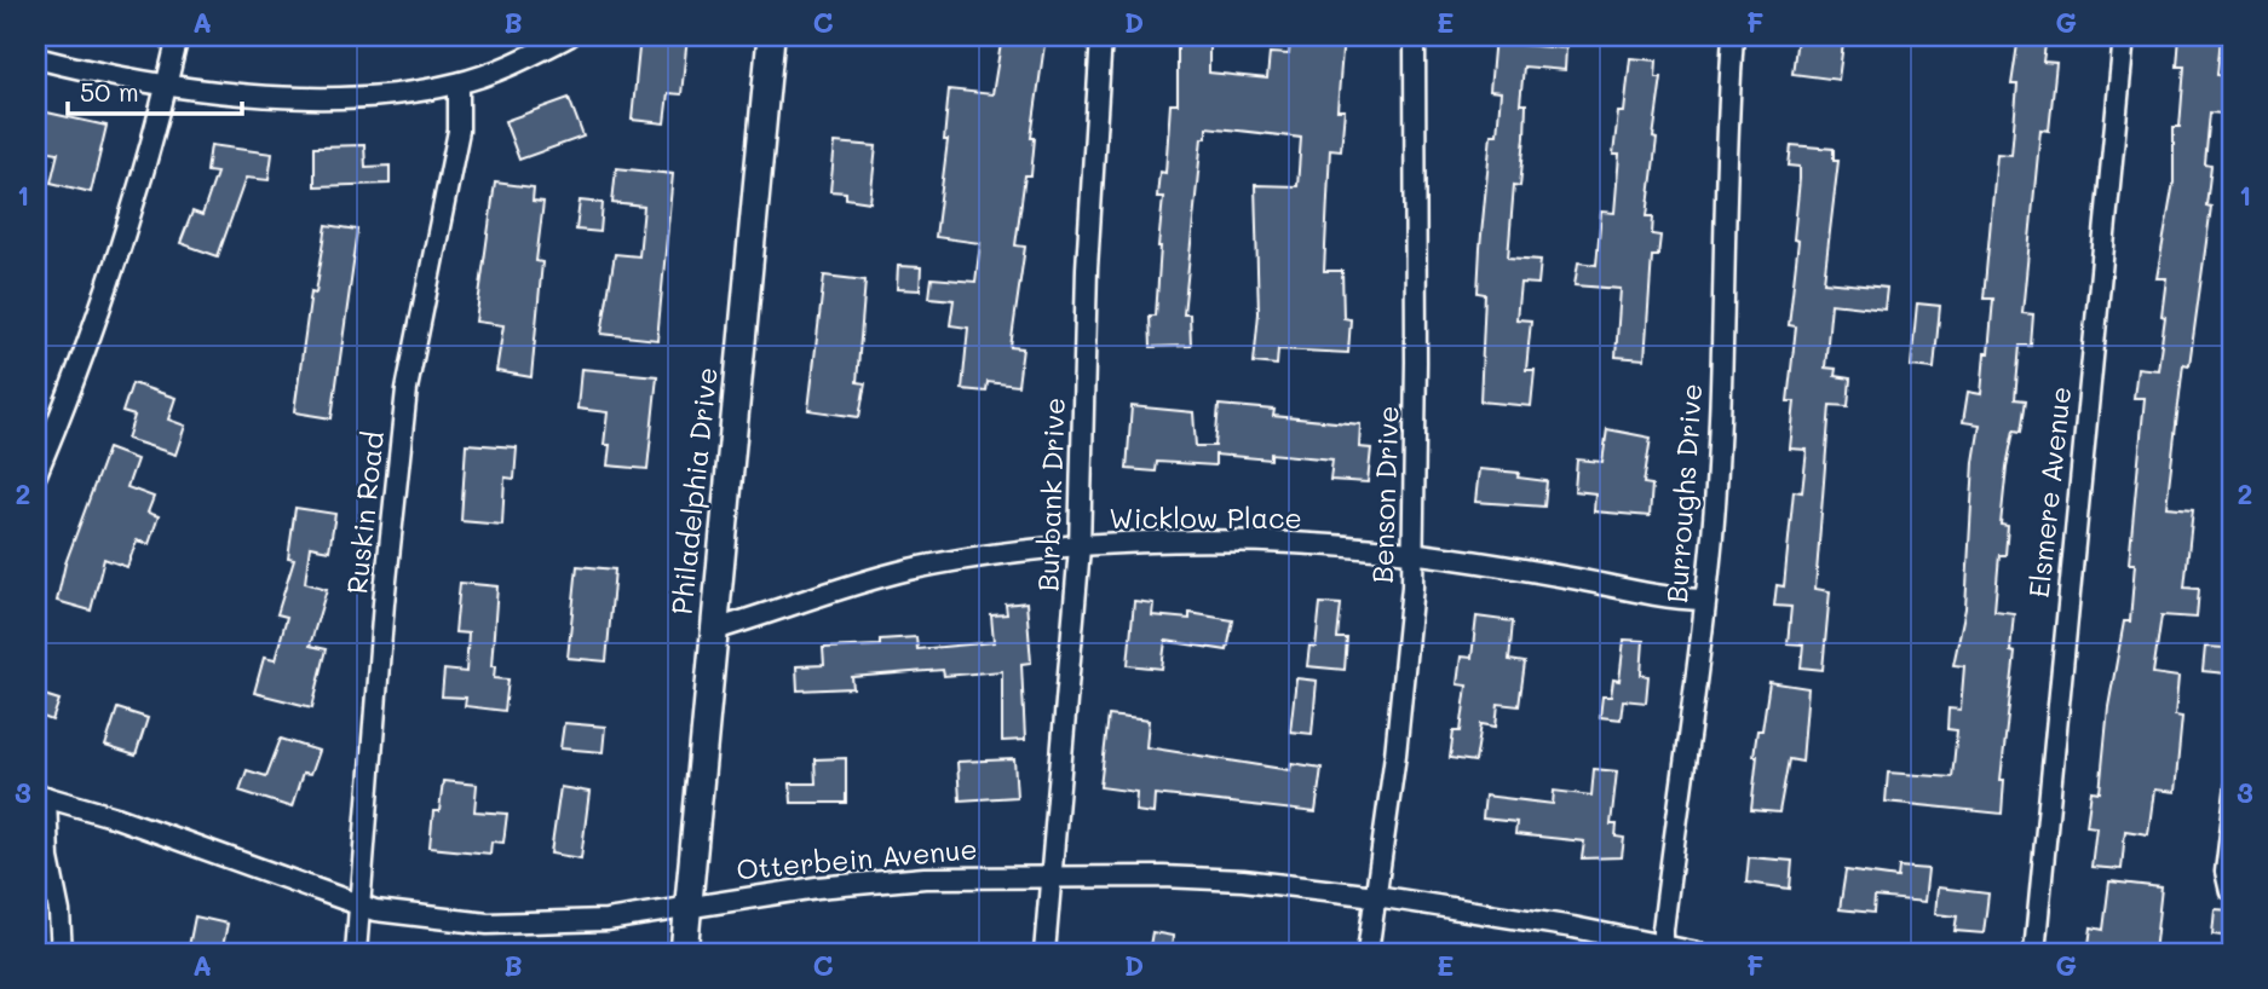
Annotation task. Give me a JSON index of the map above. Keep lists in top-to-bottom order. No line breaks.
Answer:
{"streets":{"main road":["Philadelphia Drive"],"street":["Elsmere Avenue","Burroughs Drive","Burbank Drive","Benson Drive","Ruskin Road","Wicklow Place","Otterbein Avenue"]},"crossings":[["Philadelphia Drive","Wicklow Place"],["Philadelphia Drive","Otterbein Avenue"],["Burroughs Drive","Wicklow Place"],["Burroughs Drive","Otterbein Avenue"],["Burbank Drive","Wicklow Place"],["Burbank Drive","Otterbein Avenue"],["Benson Drive","Wicklow Place"],["Benson Drive","Otterbein Avenue"],["Ruskin Road","Otterbein Avenue"]],"scale_bar":"50 m","grid":{"columns":["A","B","C","D","E","F","G"],"rows":["1","2","3"]}}
